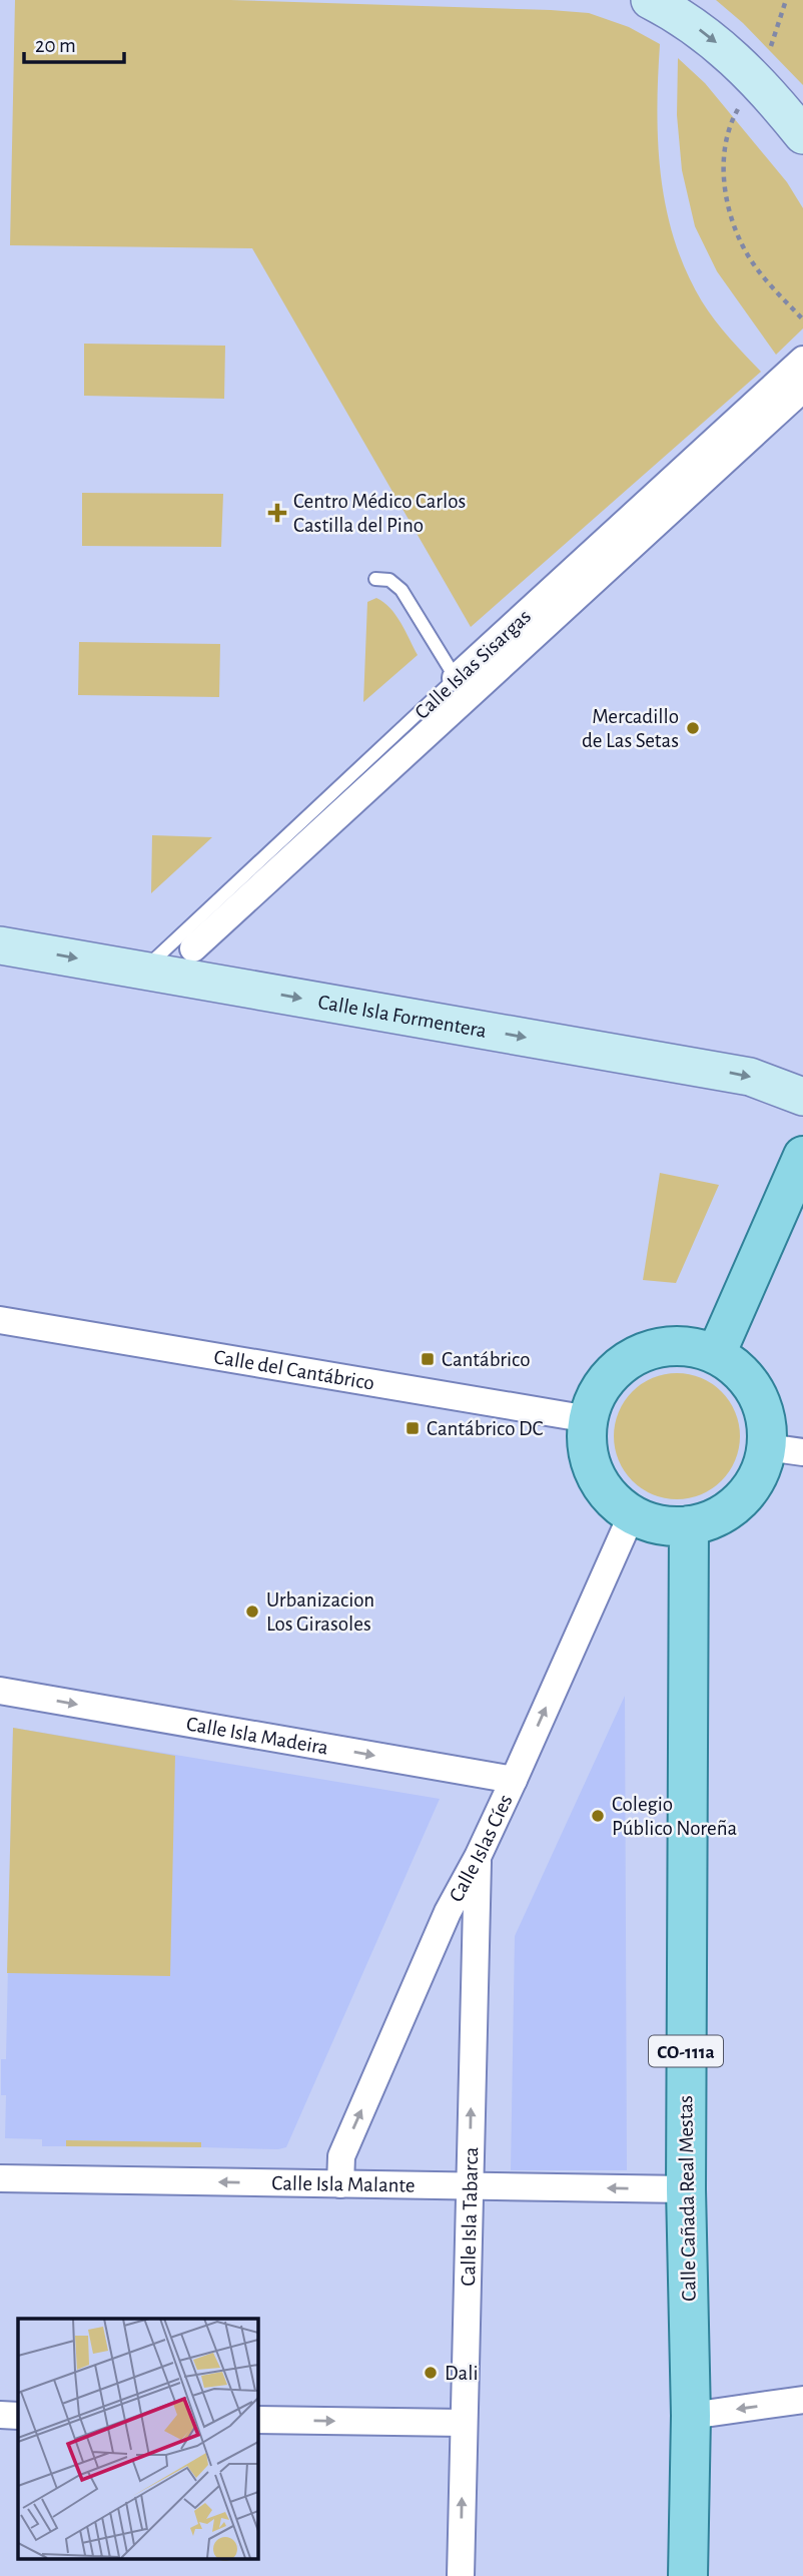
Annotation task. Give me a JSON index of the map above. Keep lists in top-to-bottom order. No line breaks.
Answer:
{"streets":{"main road":["Calle Isla Formentera","CO-111a","Calle Cañada Real Mestas"],"street":["Calle Islas Sisargas","Calle del Cantábrico","Calle Isla Madeira","Calle Islas Cíes","Calle Isla Malante","Calle Isla Tabarca"]},"crossings":[["Calle Islas Sisargas","Calle Isla Formentera"],["Calle del Cantábrico","Calle Islas Cíes"],["Calle del Cantábrico","Calle Cañada Real Mestas"],["Calle Isla Madeira","Calle Islas Cíes"],["Calle Islas Cíes","Calle Isla Malante"],["Calle Islas Cíes","Calle Cañada Real Mestas"],["Calle Islas Cíes","Calle Isla Tabarca"],["Calle Isla Malante","Calle Cañada Real Mestas"],["Calle Isla Malante","Calle Isla Tabarca"]],"one_way":["Calle Isla Formentera","Calle Isla Madeira","Calle Islas Cíes","Calle Isla Malante","Calle Isla Tabarca"],"places":{"health":["Centro Médico Carlos Castilla del Pino"],"other":["Mercadillo de Las Setas","Urbanizacion Los Girasoles","Colegio Público Noreña","Dali"],"transit":["Cantábrico","Cantábrico DC"]},"scale_bar":"20 m"}
